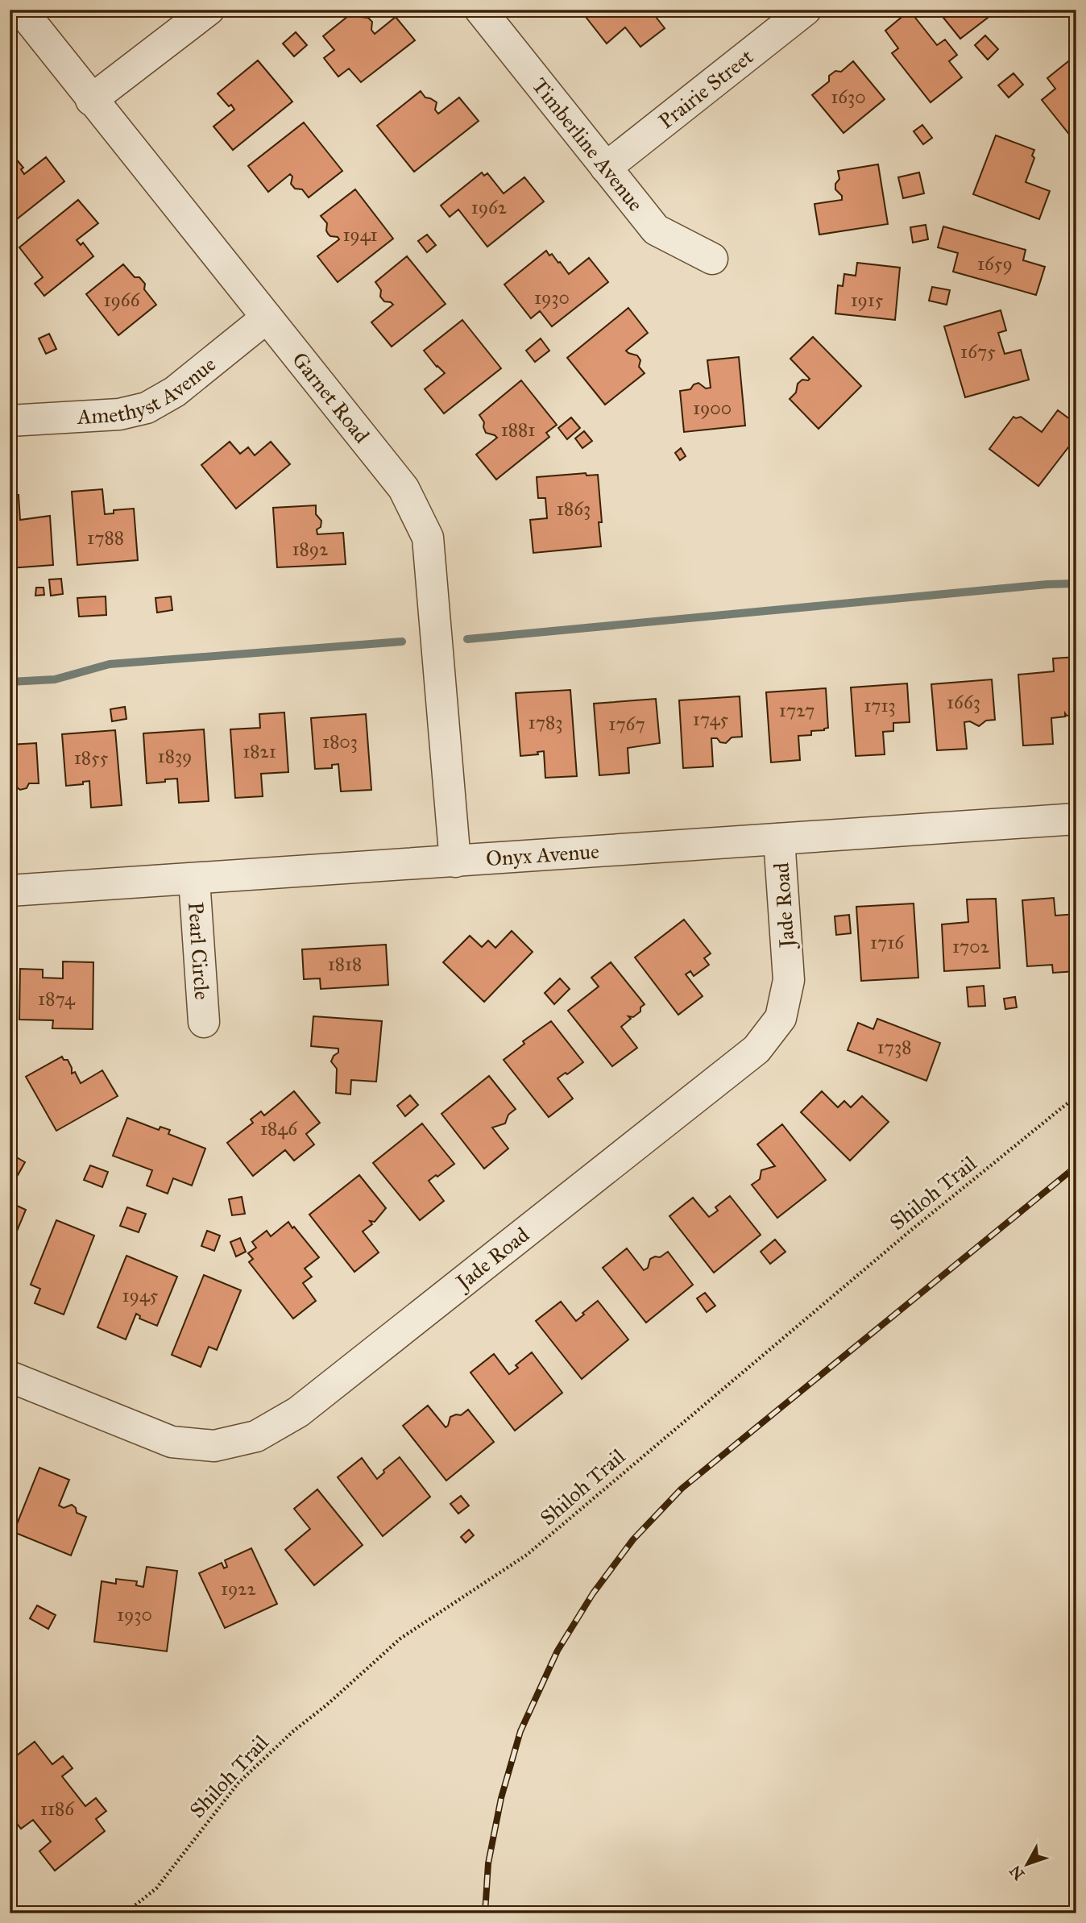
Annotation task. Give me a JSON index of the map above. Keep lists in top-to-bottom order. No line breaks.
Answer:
{"streets":{"street":["Prairie Street","Timberline Avenue","Amethyst Avenue","Garnet Road","Onyx Avenue","Jade Road","Pearl Circle"],"path":["Shiloh Trail"]},"crossings":[["Prairie Street","Timberline Avenue"],["Amethyst Avenue","Garnet Road"],["Garnet Road","Onyx Avenue"],["Onyx Avenue","Jade Road"],["Onyx Avenue","Pearl Circle"]],"house_numbers":["1630","1962","1941","1659","1930","1966","1915","1675","1900","1881","1863","1788","1892","1663","1713","1727","1745","1783","1767","1803","1821","1839","1855","1716","1702","1818","1874","1738","1846","1945","1922","1930","1186"],"north":"bottom left"}
